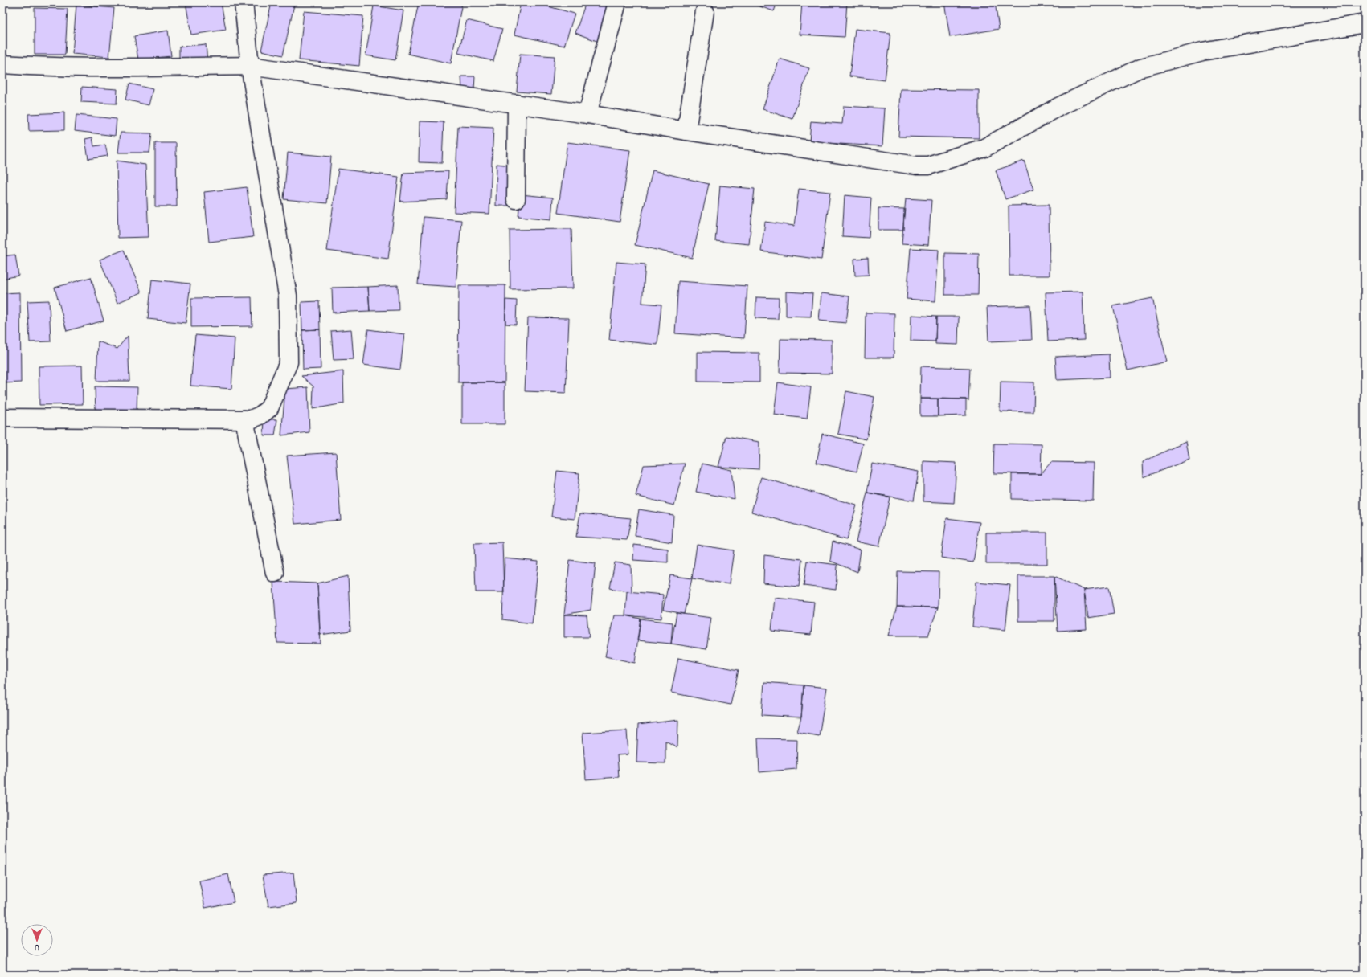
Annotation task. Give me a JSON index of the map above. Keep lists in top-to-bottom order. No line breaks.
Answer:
{"north":"bottom"}
